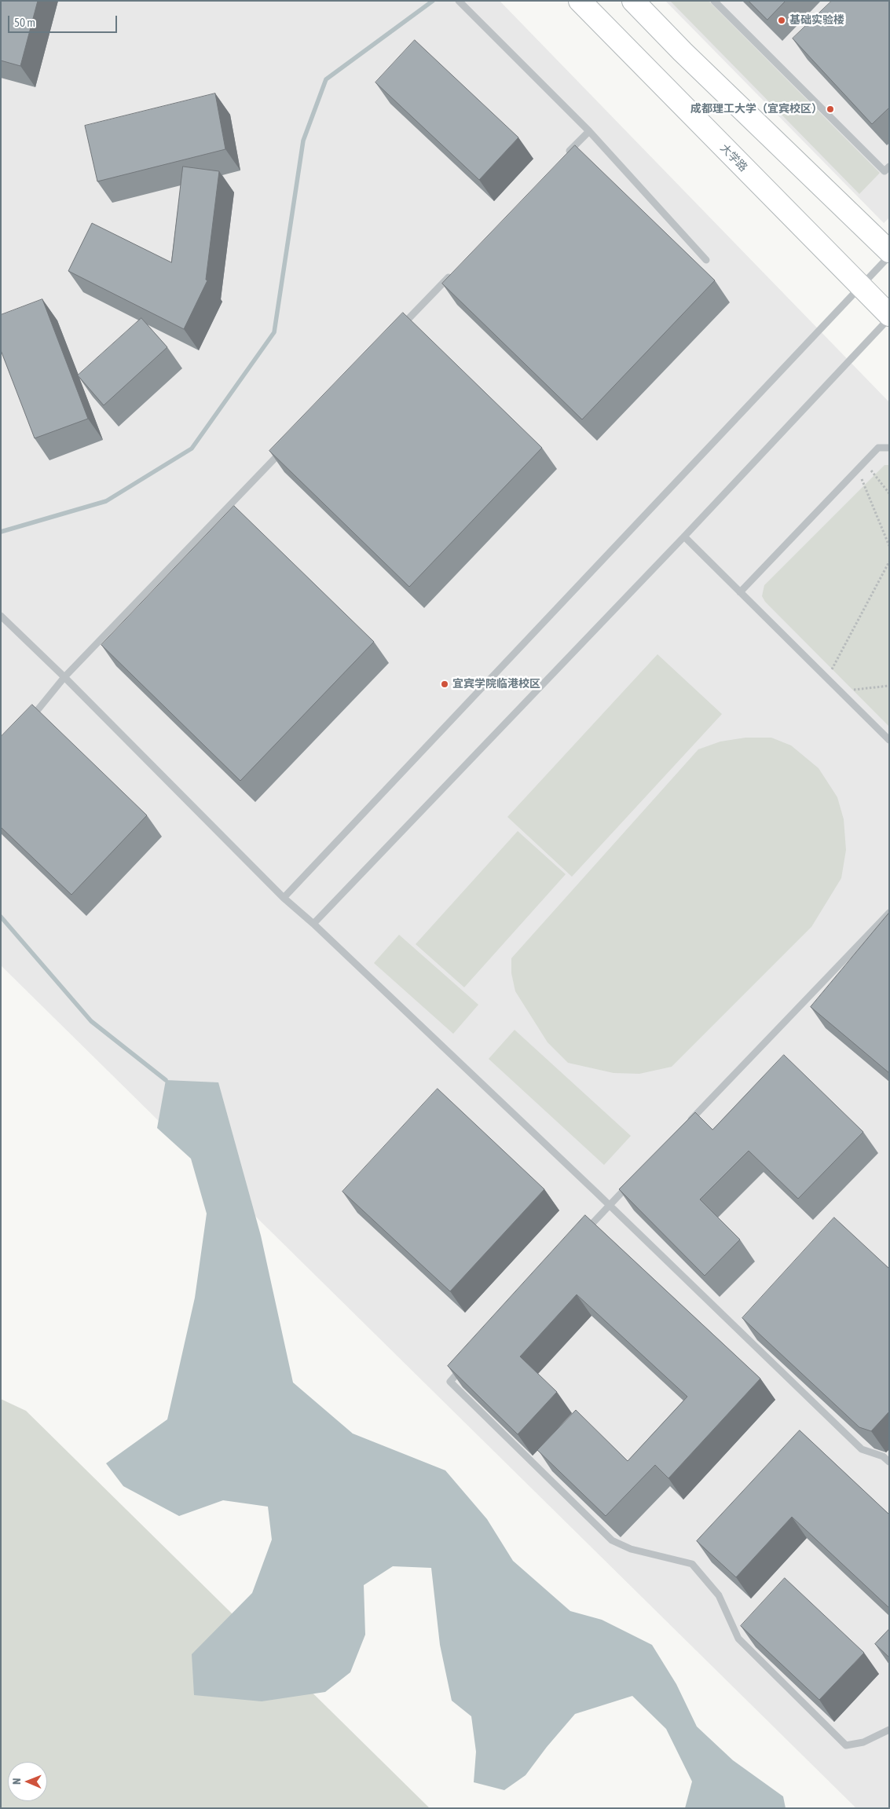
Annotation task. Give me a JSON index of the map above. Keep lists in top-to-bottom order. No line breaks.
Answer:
{"streets":{"main road":["大学路"]},"places":["基础实验楼","成都理工大学（宜宾校区）","宜宾学院临港校区"],"scale_bar":"50 m","north":"left"}
